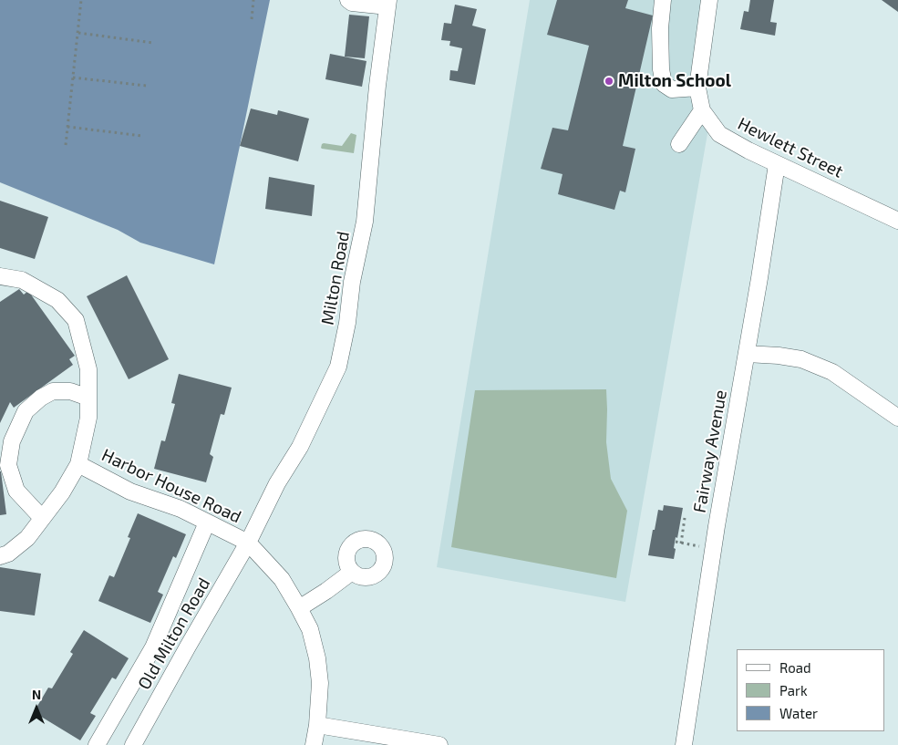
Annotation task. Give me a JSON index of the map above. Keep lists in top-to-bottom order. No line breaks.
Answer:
{"streets":{"street":["Hewlett Street","Milton Road","Fairway Avenue","Harbor House Road","Old Milton Road"]},"crossings":[["Hewlett Street","Fairway Avenue"],["Milton Road","Harbor House Road"],["Milton Road","Old Milton Road"],["Harbor House Road","Old Milton Road"]],"places":["Milton School"],"legend":["Road","Park","Water"],"north":"top"}
